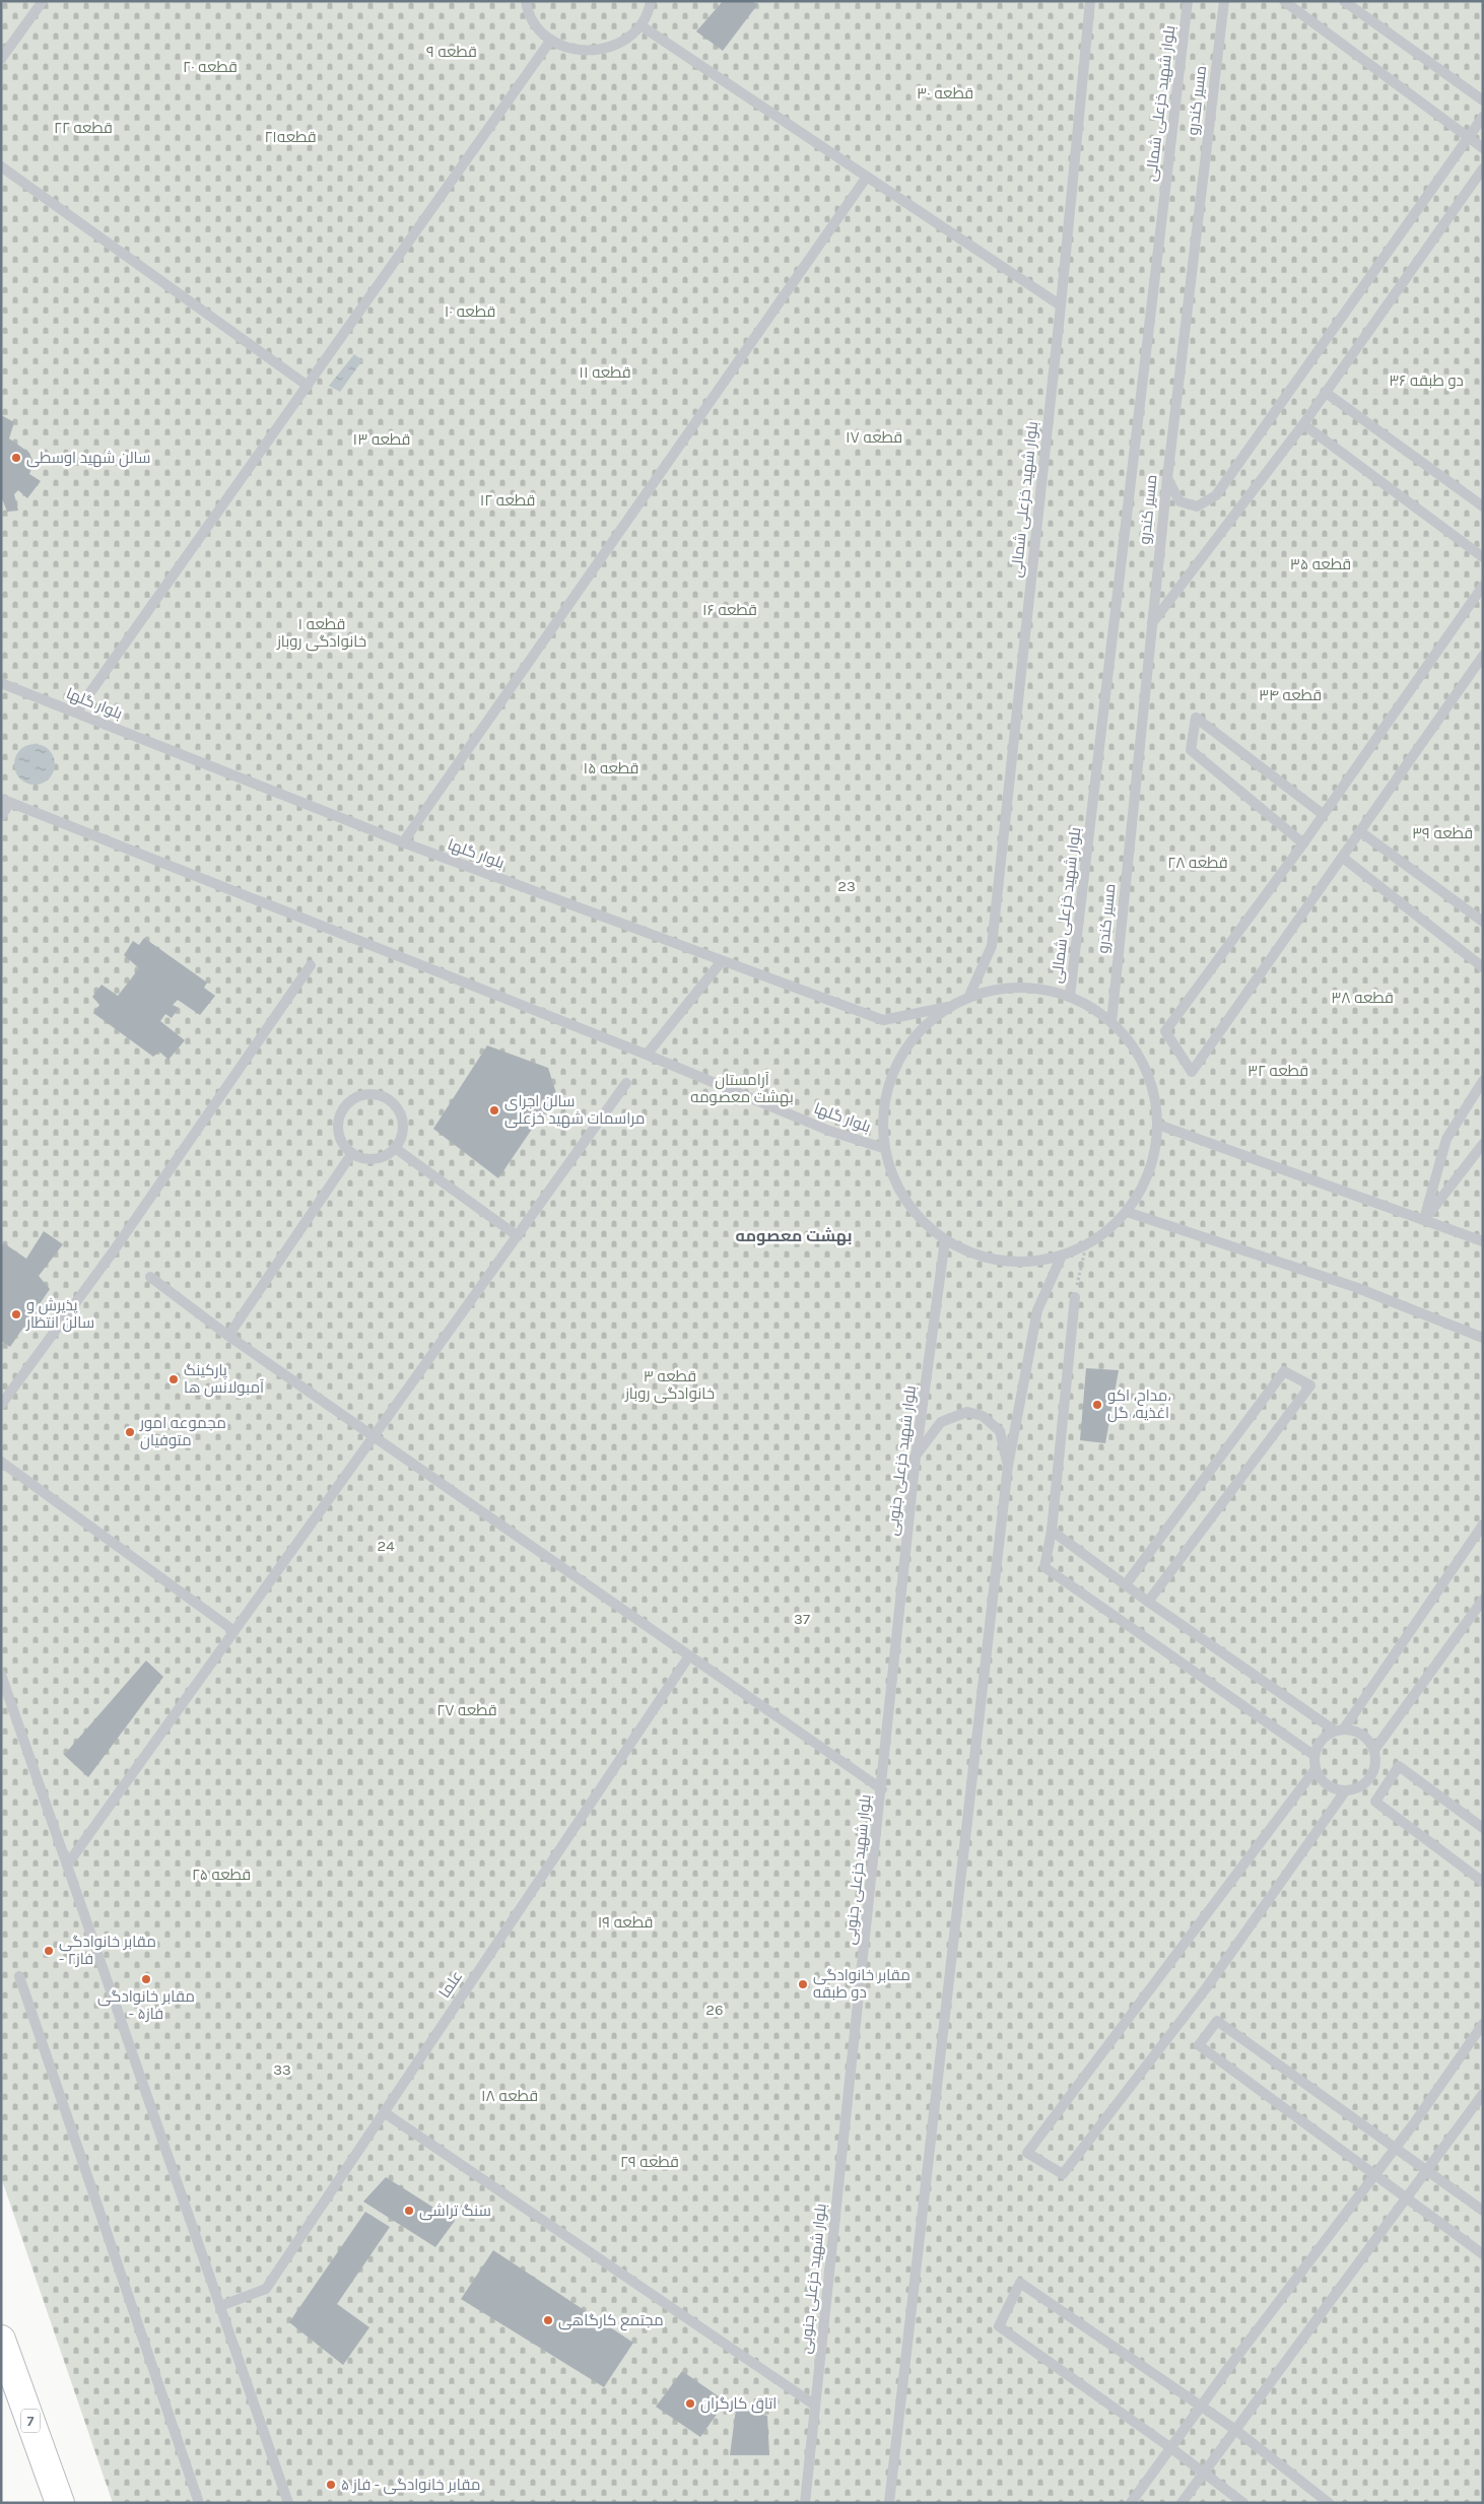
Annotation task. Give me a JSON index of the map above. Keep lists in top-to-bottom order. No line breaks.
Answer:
{"streets":{"highway":["7"],"lane":["مسیر کندرو","بلوار شهید خزعلی شمالی","بلوار گلها","بلوار شهید خزعلی جنوبی","علما"]},"districts":["بهشت معصومه"],"parks":["قطعه ۹","قطعه ۲۰","قطعه ۳۰","قطعه ۲۲","قطعه۲۱","قطعه ۱۰","قطعه ۱۱","۳۶ دو طبقه","قطعه ۱۷","قطعه ۱۳","قطعه ۱۲","قطعه ۳۵","قطعه ۱۶","قطعه ۱ خانوادگی روباز","قطعه ۳۴","قطعه ۱۵","قطعه ۳۹","قطعه ۲۸","23","قطعه ۳۸","قطعه ۳۲","آرامستان بهشت معصومه","قطعه ۳ خانوادگی روباز","24","37","قطعه ۲۷","قطعه ۲۵","قطعه ۱۹","26","33","قطعه ۱۸","قطعه ۲۹"],"places":["سالن شهید اوسطی","سالن اجرای مراسمات شهید خزعلی","پذیرش و سالن انتظار","پارکینگ آمبولانس ها","مداح، اکو، اغذیه، گل","مجموعه امور متوفیان","مقابر خانوادگی - فاز۲","مقابر خانوادگی - فاز۵","مقابر خانوادگی دو طبقه","سنگ تراشی","مجتمع کارگاهی","اتاق کارگران","مقابر خانوادگی - فاز ۵"]}
